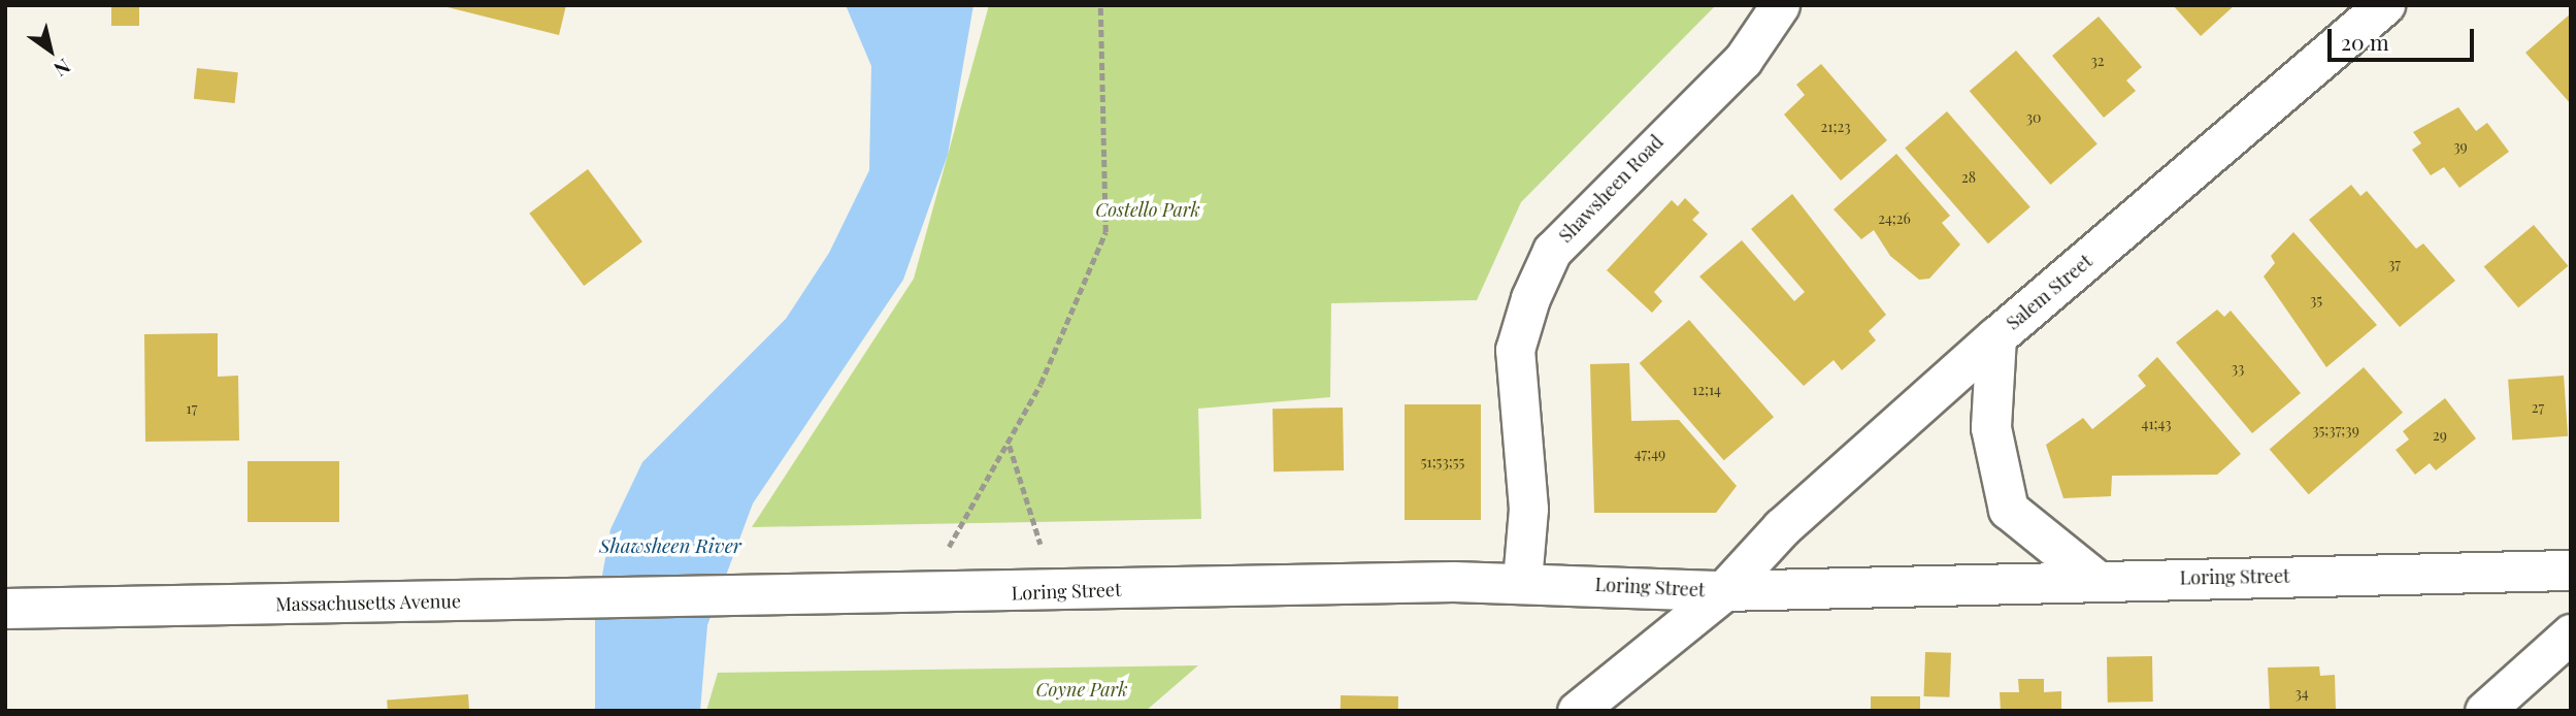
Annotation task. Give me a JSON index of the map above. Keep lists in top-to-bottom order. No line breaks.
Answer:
{"streets":{"main road":["Salem Street","Loring Street","Massachusetts Avenue"],"street":["Shawsheen Road"]},"crossings":[["Shawsheen Road","Loring Street"],["Salem Street","Loring Street"],["Loring Street","Massachusetts Avenue"]],"water":["Shawsheen River"],"parks":["Costello Park","Coyne Park"],"house_numbers":["32","30","21;23","39","28","24;26","37","35","33","12;14","27","17","41;43","35;37;39","29","47;49","51;53;55","34"],"scale_bar":"20 m","north":"bottom right"}
